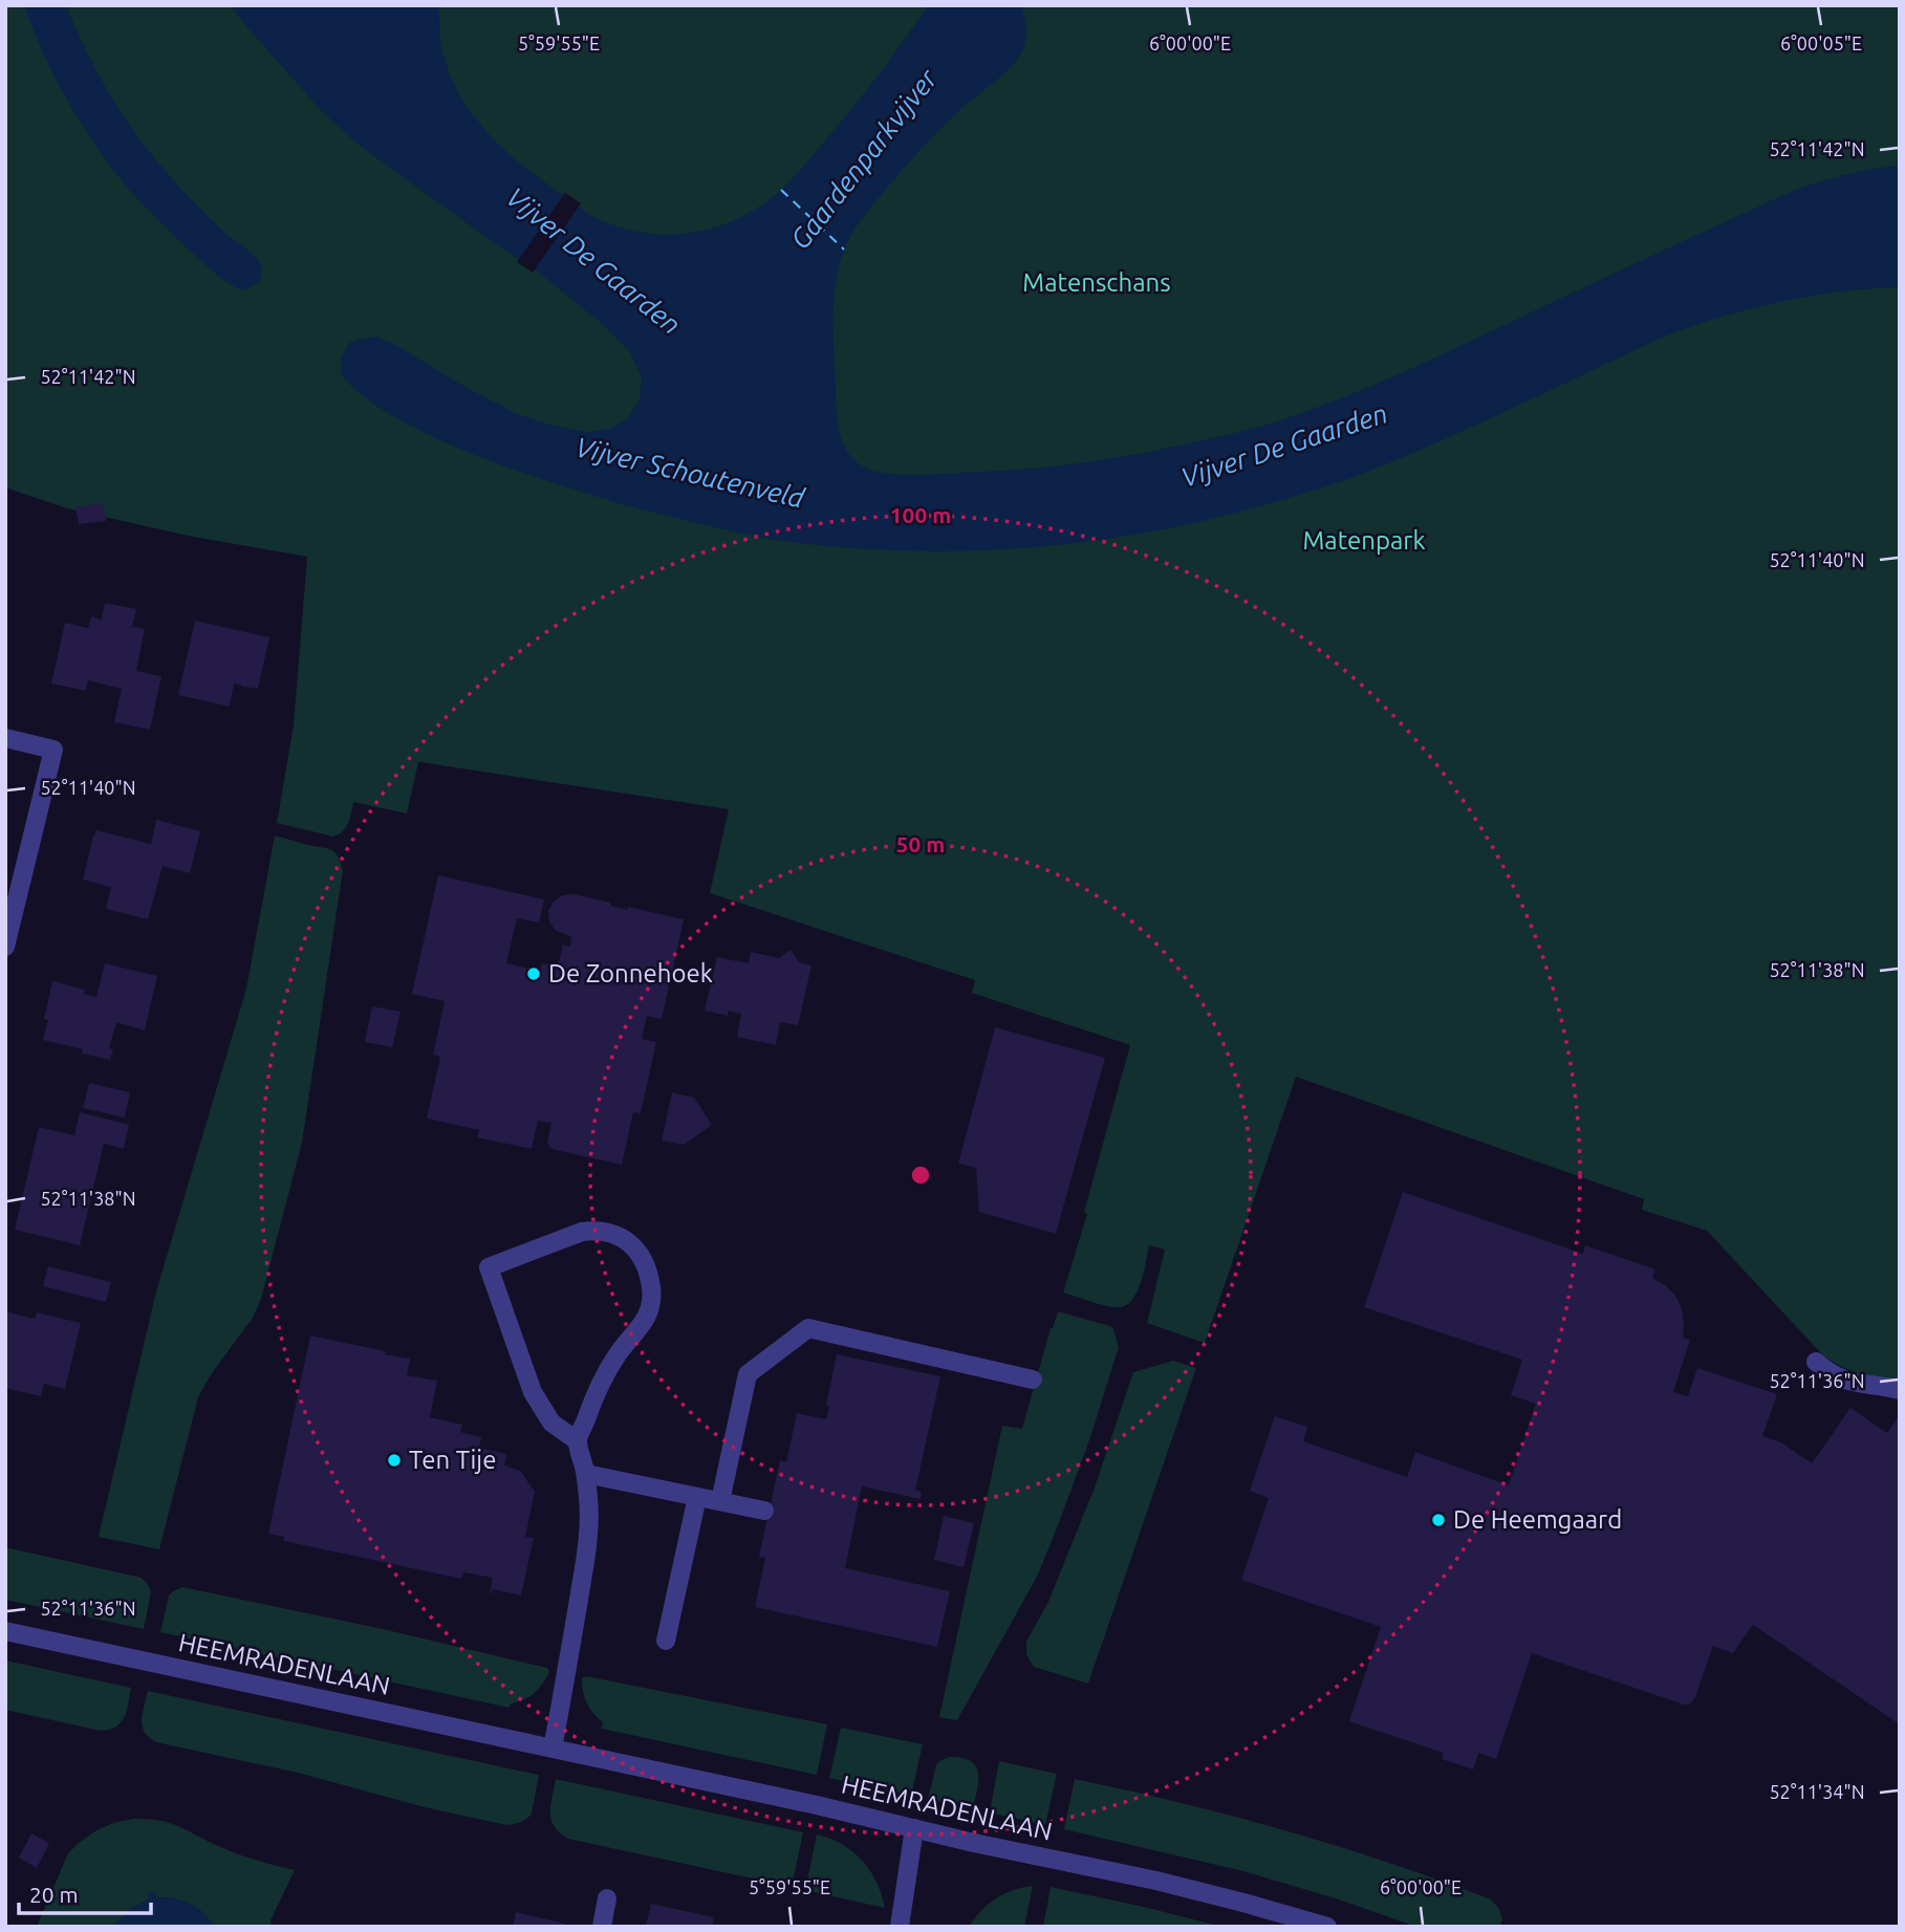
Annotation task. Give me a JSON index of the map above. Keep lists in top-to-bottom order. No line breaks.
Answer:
{"streets":{"street":["HEEMRADENLAAN"]},"water":["Gaardenparkvijver","Vijver De Gaarden","Vijver Schoutenveld"],"parks":["Matenschans","Matenpark"],"places":["De Zonnehoek","Ten Tije","De Heemgaard"],"scale_bar":"20 m","coordinates":["5°59'55\"E","6°00'00\"E","6°00'05\"E","52°11'42\"N","52°11'40\"N","52°11'38\"N","52°11'36\"N","52°11'34\"N"],"rings":["100 m","50 m"]}
